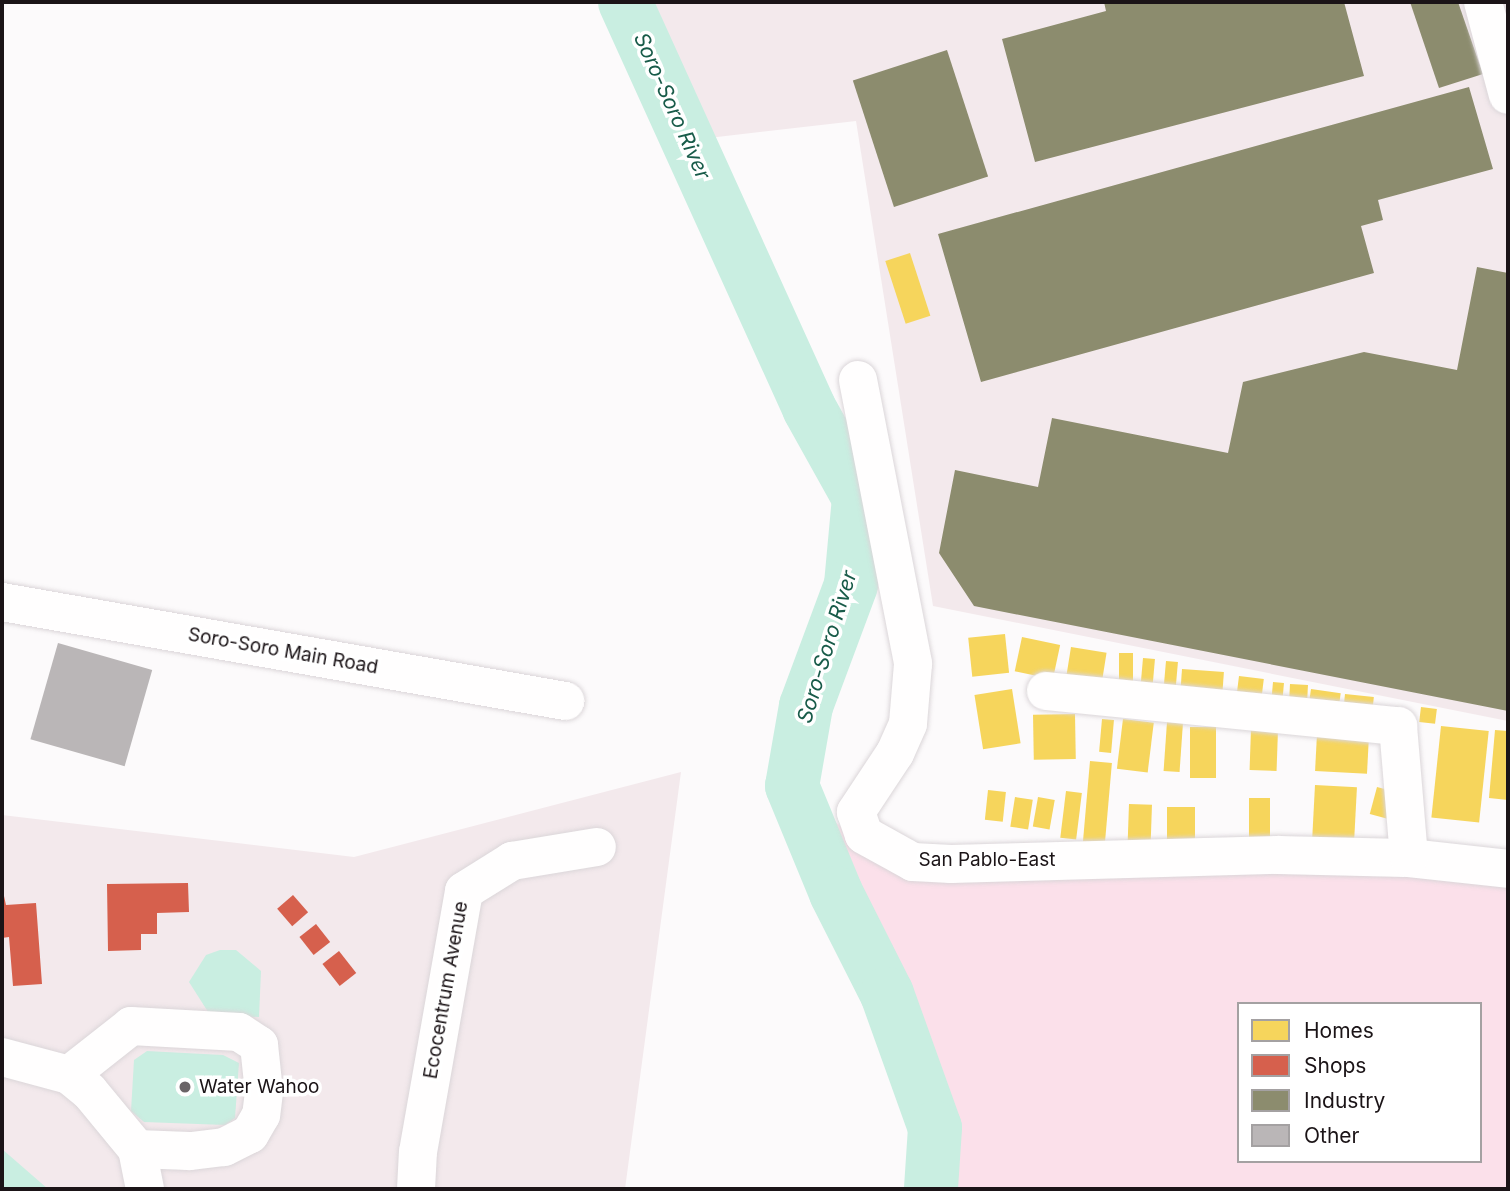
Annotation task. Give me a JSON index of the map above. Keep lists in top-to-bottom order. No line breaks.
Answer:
{"streets":{"street":["Soro-Soro Main Road","San Pablo-East","Ecocentrum Avenue"]},"water":["Soro-Soro River"],"places":["Water Wahoo"],"legend":["Homes","Shops","Industry","Other"]}
